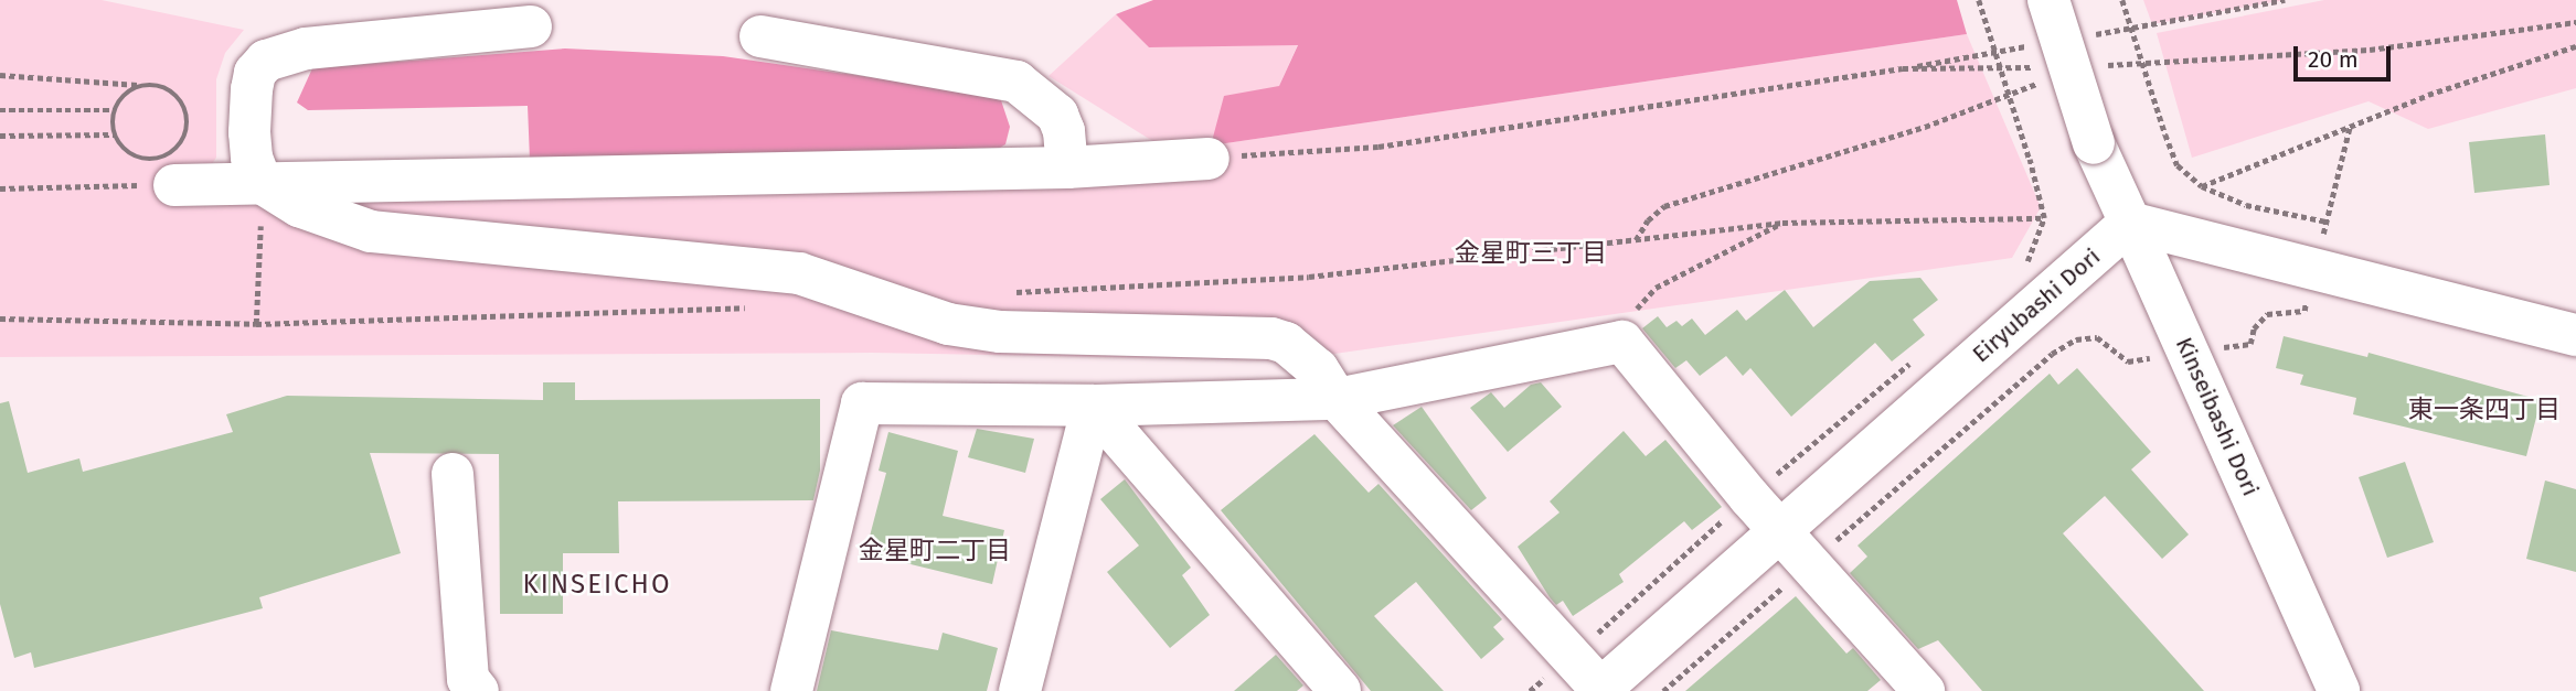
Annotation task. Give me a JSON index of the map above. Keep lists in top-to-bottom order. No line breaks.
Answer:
{"streets":{"street":["Eiryubashi Dori","Kinseibashi Dori"]},"crossings":[["Eiryubashi Dori","Kinseibashi Dori"]],"districts":["金星町三丁目","東一条四丁目","金星町二丁目","KINSEICHO"],"scale_bar":"20 m"}
